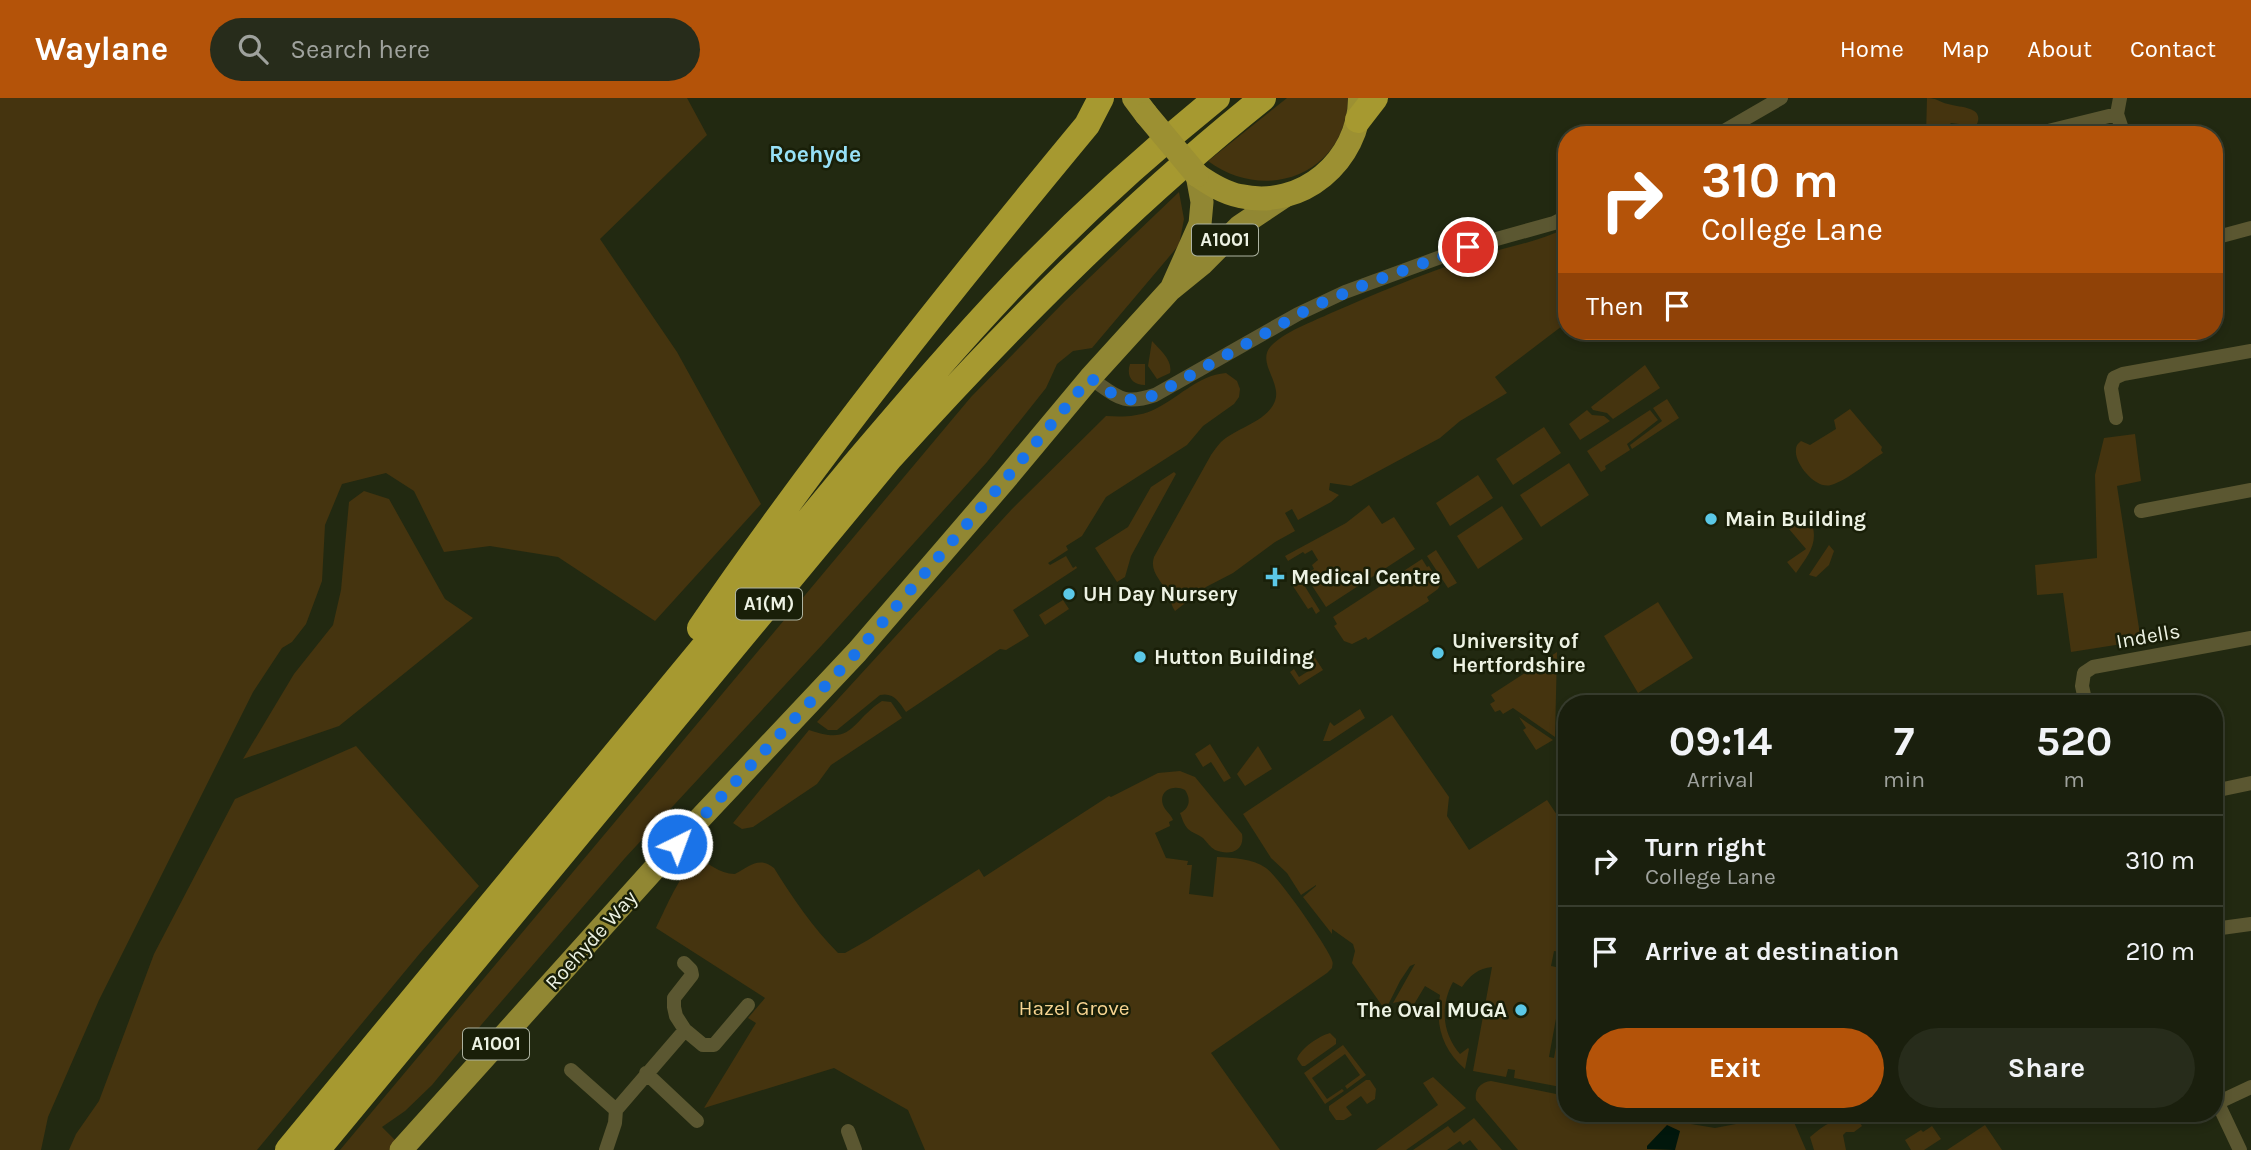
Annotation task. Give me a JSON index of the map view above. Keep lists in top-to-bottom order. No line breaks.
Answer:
{"streets":{"highway":["A1(M)"],"main road":["A1001","Roehyde Way"],"street":["Indells"]},"districts":["Roehyde"],"parks":["Hazel Grove"],"places":{"other":["Main Building","UH Day Nursery","University of Hertfordshire","Hutton Building","The Oval MUGA"],"health":["Medical Centre"]},"page":{"header":"Waylane","search":"Search here","nav":["Home","Map","About","Contact"],"turn":["310 m","College Lane"],"then":"Then","eta":["09:14","Arrival","7","min","520","m"],"list":[{"name":"Turn right","note":"College Lane","value":"310 m"},{"name":"Arrive at destination","value":"210 m"}],"buttons":["Exit","Share"]}}
